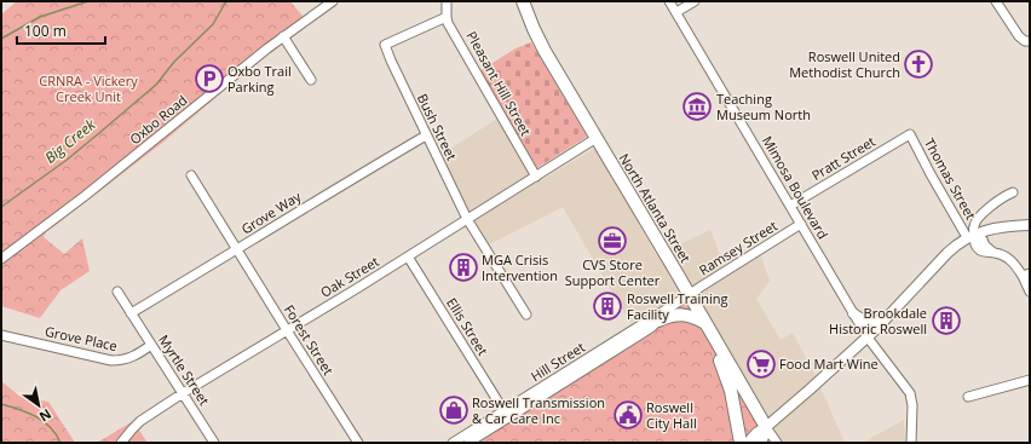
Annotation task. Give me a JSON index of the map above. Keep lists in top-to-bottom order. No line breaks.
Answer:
{"streets":{"highway":["North Atlanta Street"],"street":["Pleasant Hill Street","Oxbo Road","Bush Street","Pratt Street","Thomas Street","Mimosa Boulevard","Grove Way","Ramsey Street","Oak Street","Ellis Street","Grove Place","Forest Street","Hill Street","Myrtle Street"]},"crossings":[["Pleasant Hill Street","Bush Street"],["Pleasant Hill Street","Oak Street"],["Bush Street","Grove Way"],["Bush Street","Oak Street"],["Pratt Street","Thomas Street"],["Pratt Street","Mimosa Boulevard"],["Mimosa Boulevard","Ramsey Street"],["North Atlanta Street","Ramsey Street"],["North Atlanta Street","Oak Street"],["North Atlanta Street","Hill Street"],["Grove Way","Forest Street"],["Grove Way","Myrtle Street"],["Ramsey Street","Hill Street"],["Oak Street","Ellis Street"],["Oak Street","Forest Street"],["Oak Street","Myrtle Street"],["Ellis Street","Hill Street"],["Grove Place","Myrtle Street"]],"water":["Big Creek"],"parks":["CRNRA - Vickery Creek Unit"],"places":{"church":["Roswell United Methodist Church"],"parking":["Oxbo Trail Parking"],"museum":["Teaching Museum North"],"office":["CVS Store Support Center"],"building":["MGA Crisis Intervention","Roswell Training Facility","Brookdale Historic Roswell"],"supermarket":["Food Mart Wine"],"shop":["Roswell Transmission & Car Care Inc"],"public building":["Roswell City Hall"]},"scale_bar":"100 m","north":"bottom right"}
